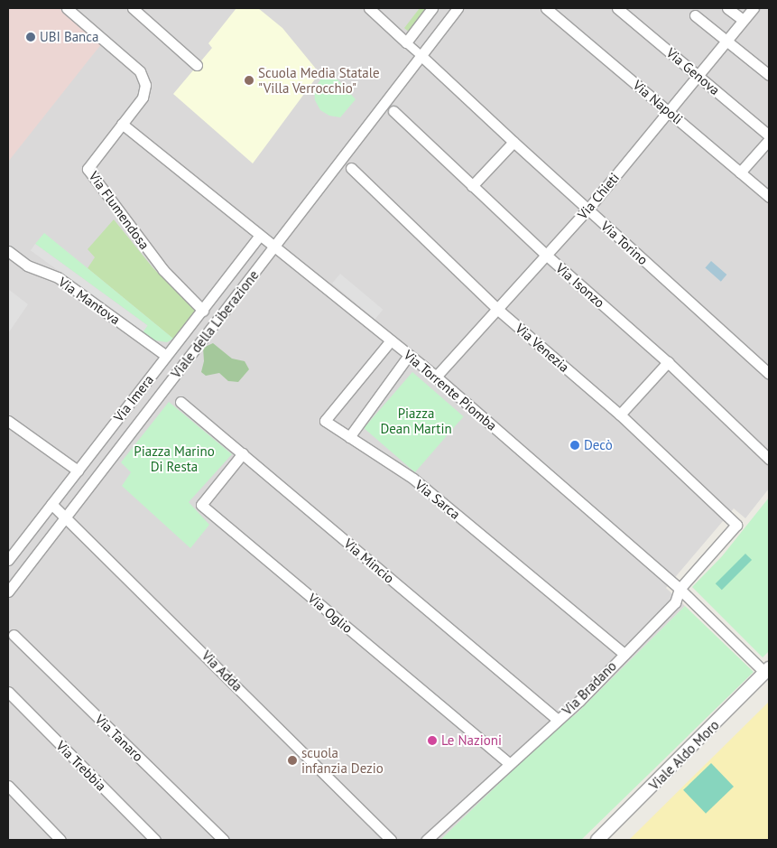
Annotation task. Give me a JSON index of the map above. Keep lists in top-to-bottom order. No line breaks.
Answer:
{"streets":{"street":["Via Genova","Via Napoli","Via Chieti","Via Flumendosa","Via Torino","Via Isonzo","Via Mantova","Viale della Liberazione","Via Venezia","Via Torrente Piomba","Via Imera","Via Sarca","Via Mincio","Via Oglio","Via Adda","Via Bradano","Via Tanaro","Viale Aldo Moro","Via Trebbia"]},"crossings":[["Via Genova","Via Chieti"],["Via Napoli","Via Chieti"],["Via Chieti","Via Torino"],["Via Chieti","Via Isonzo"],["Via Chieti","Via Venezia"],["Via Chieti","Via Torrente Piomba"],["Via Flumendosa","Via Torrente Piomba"],["Via Flumendosa","Via Imera"],["Via Torino","Viale della Liberazione"],["Via Mantova","Via Imera"],["Viale della Liberazione","Via Torrente Piomba"],["Viale della Liberazione","Via Adda"],["Via Venezia","Via Bradano"],["Via Torrente Piomba","Via Imera"],["Via Torrente Piomba","Via Sarca"],["Via Torrente Piomba","Via Bradano"],["Via Torrente Piomba","Viale Aldo Moro"],["Via Imera","Via Adda"],["Via Sarca","Via Bradano"],["Via Mincio","Via Oglio"],["Via Mincio","Via Bradano"],["Via Oglio","Via Bradano"]],"parks":["Piazza Dean Martin","Piazza Marino Di Resta"],"places":["UBI Banca","Scuola Media Statale \"Villa Verrocchio\"","Decò","Le Nazioni","scuola infanzia Dezio"]}
